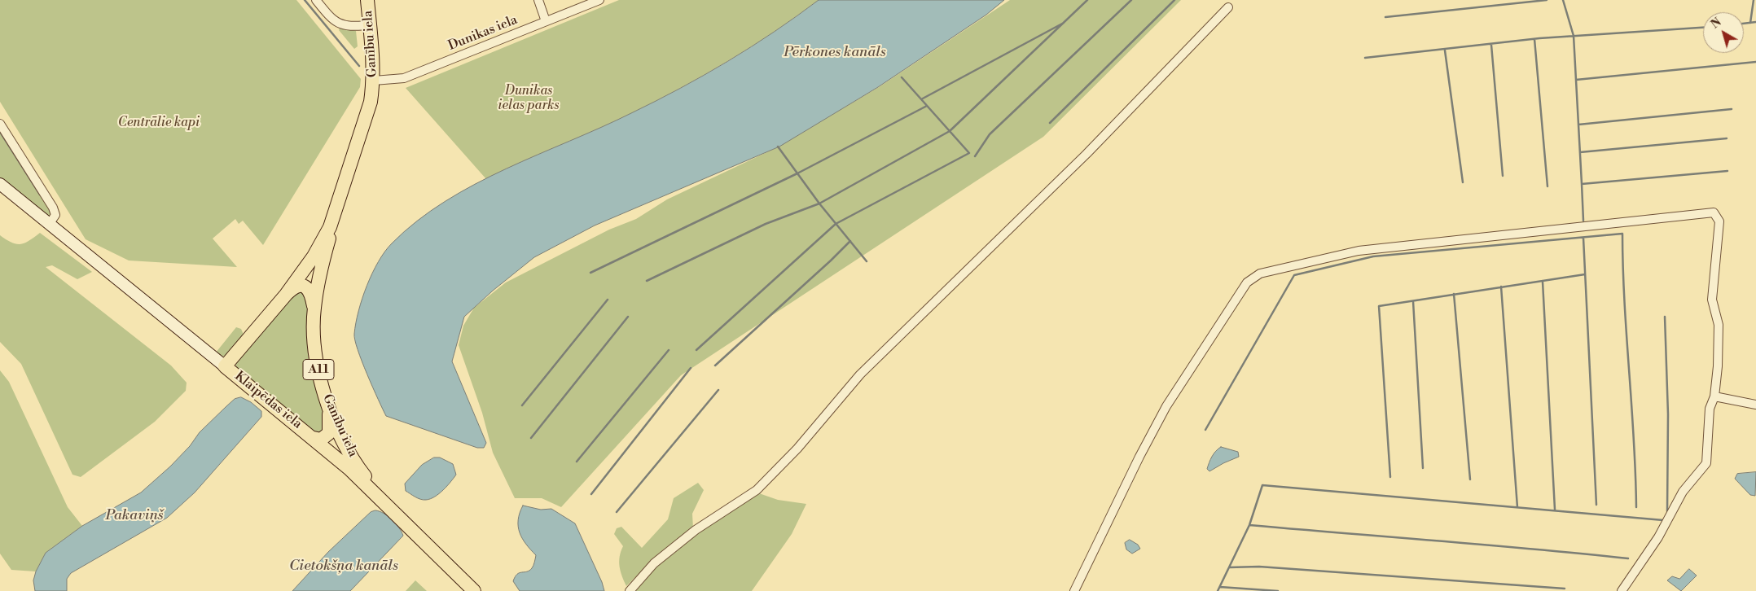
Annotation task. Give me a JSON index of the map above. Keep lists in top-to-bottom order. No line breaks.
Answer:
{"streets":{"highway":["Ganību iela","A11","Klaipēdas iela"],"street":["Dunikas iela"]},"crossings":[["Dunikas iela","Ganību iela"],["Ganību iela","Klaipēdas iela"]],"water":["Pērkones kanāls","Pakaviņš","Cietokšņa kanāls"],"parks":["Dunikas ielas parks","Centrālie kapi"],"north":"top left"}
